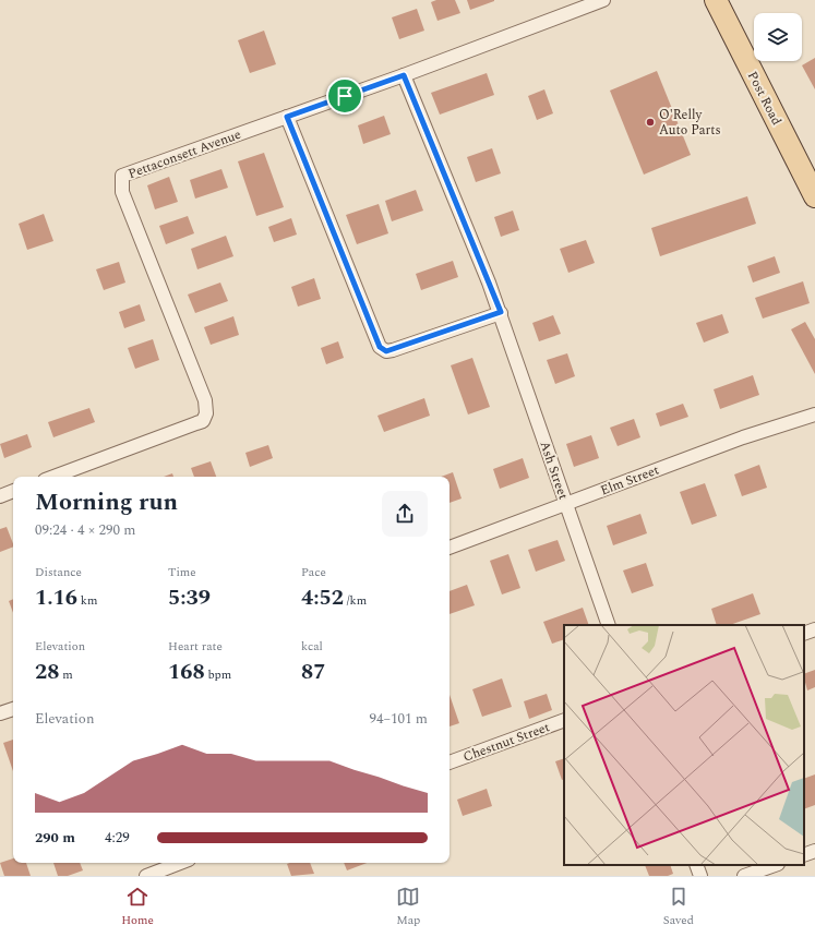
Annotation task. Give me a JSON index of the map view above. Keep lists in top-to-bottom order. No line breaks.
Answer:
{"streets":{"main road":["Post Road"],"street":["Pettaconsett Avenue","Ash Street","Elm Street","Chestnut Street"]},"crossings":[["Pettaconsett Avenue","Ash Street"],["Ash Street","Elm Street"]],"places":["O'Relly Auto Parts"],"page":{"heading":["Morning run","09:24 · 4 × 290 m"],"stats":[["Distance","1.16 km"],["Time","5:39"],["Pace","4:52 /km"],["Elevation","28 m"],["Heart rate","168 bpm"],["kcal","87"]],"chart":["Elevation","94–101 m"],"list":[{"name":"290 m","note":"4:29"}],"tabs":["Home","Map","Saved"]}}
